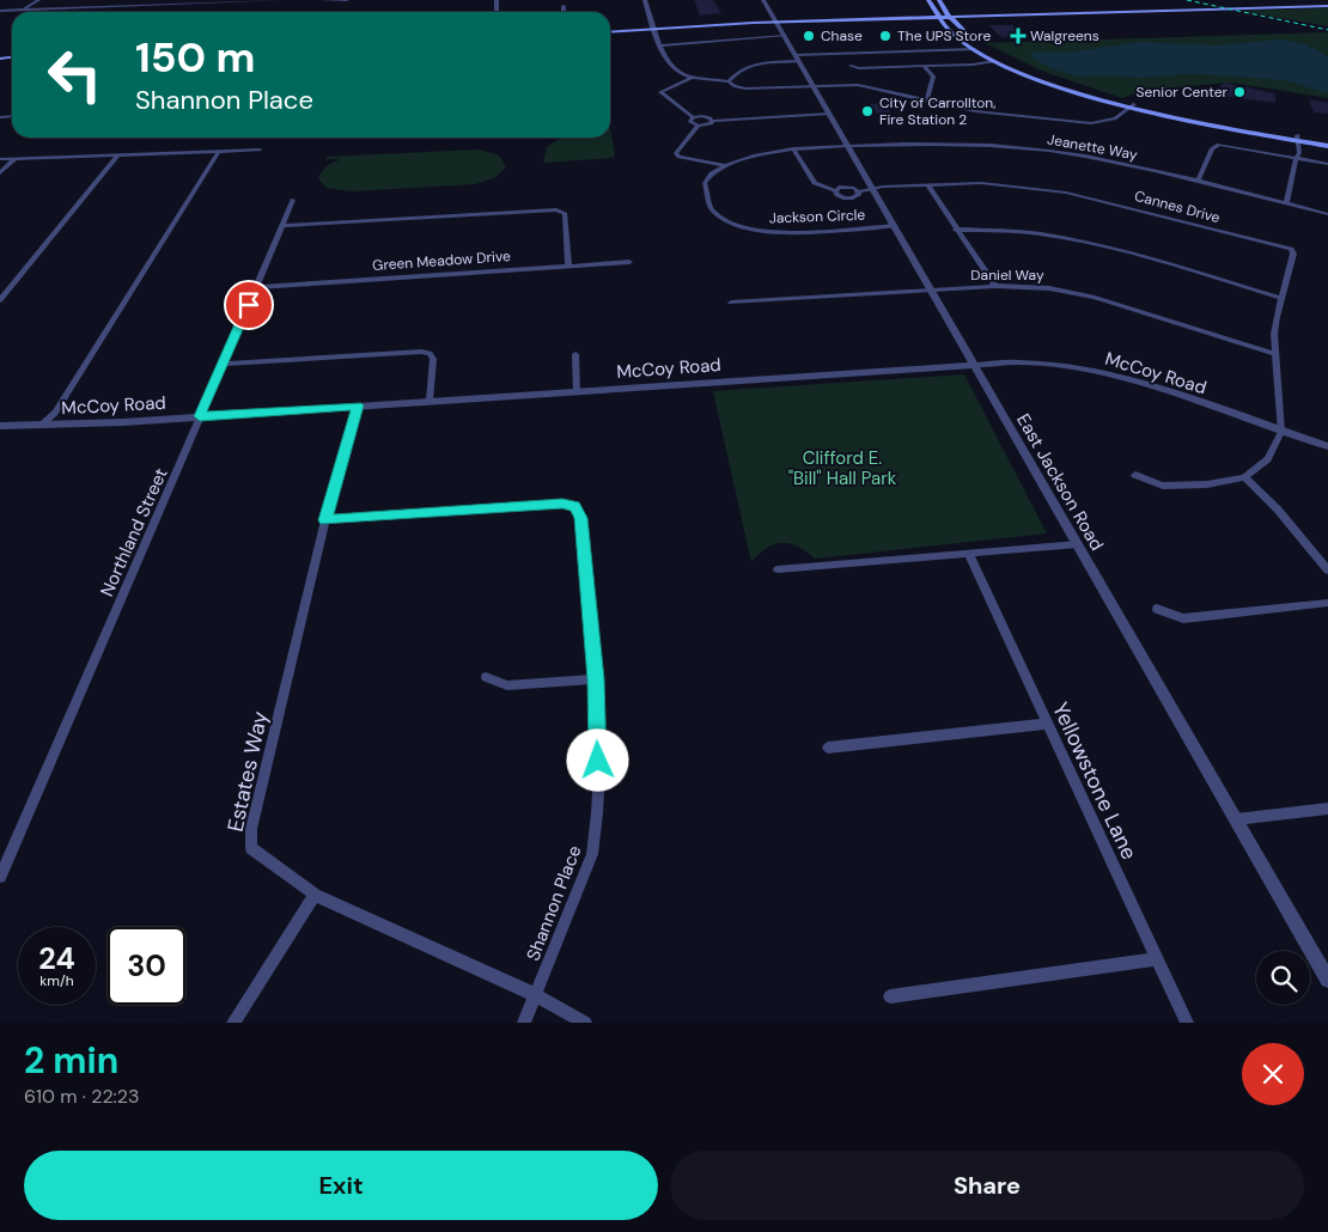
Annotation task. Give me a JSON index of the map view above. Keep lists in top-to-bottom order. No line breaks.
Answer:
{"streets":{"street":["Jeanette Way","Cannes Drive","Jackson Circle","Green Meadow Drive","Daniel Way","McCoy Road","East Jackson Road","Northland Street","Estates Way","Yellowstone Lane","Shannon Place"]},"crossings":[["Jeanette Way","Jackson Circle"],["Jeanette Way","East Jackson Road"],["Cannes Drive","Daniel Way"],["Cannes Drive","McCoy Road"],["Cannes Drive","East Jackson Road"],["Jackson Circle","East Jackson Road"],["Green Meadow Drive","Northland Street"],["Daniel Way","East Jackson Road"],["McCoy Road","East Jackson Road"],["McCoy Road","Northland Street"],["McCoy Road","Estates Way"],["Estates Way","Shannon Place"]],"parks":["Clifford E. \"Bill\" Hall Park"],"places":{"other":["Chase","The UPS Store","Senior Center","City of Carrollton, Fire Station 2"],"health":["Walgreens"]},"page":{"turn":["150 m","Shannon Place"],"speed":"24 km/h","limit":"30","heading":["2 min","610 m · 22:23"],"buttons":["Exit","Share"]}}
